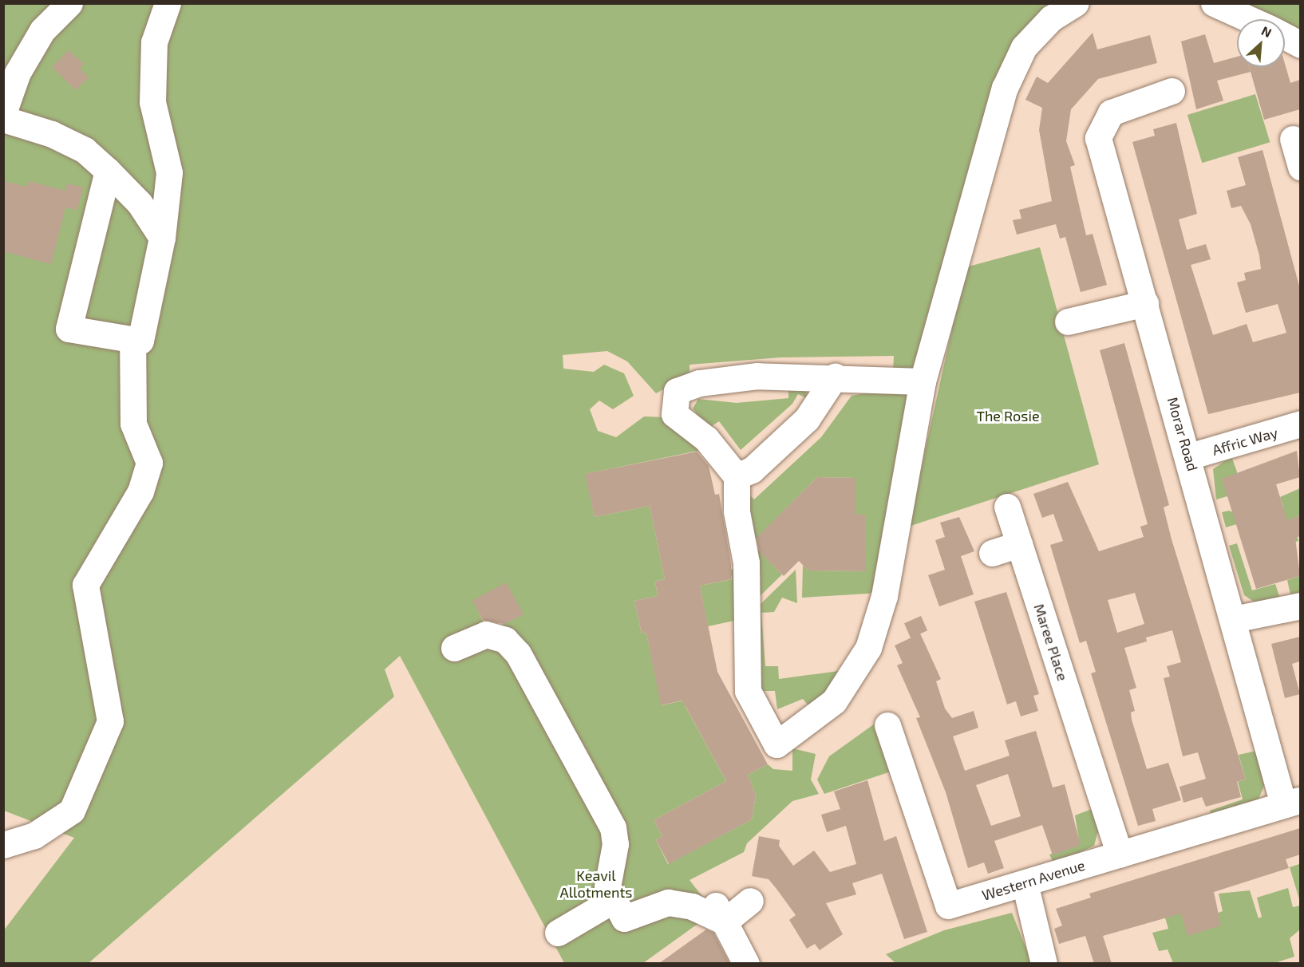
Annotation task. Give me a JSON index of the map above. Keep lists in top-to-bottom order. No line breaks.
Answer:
{"streets":{"street":["Morar Road","Affric Way","Maree Place","Western Avenue"]},"crossings":[["Morar Road","Affric Way"],["Morar Road","Western Avenue"],["Maree Place","Western Avenue"]],"parks":["The Rosie","Keavil Allotments"],"north":"top right"}
